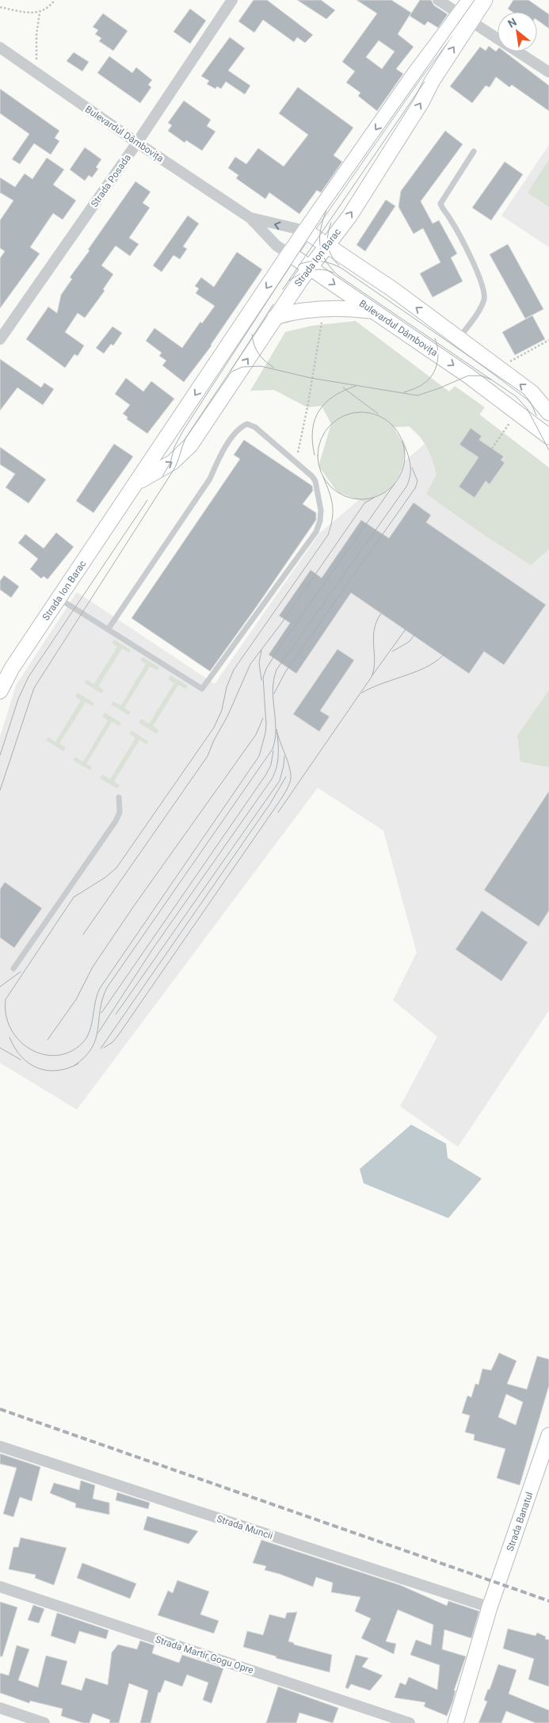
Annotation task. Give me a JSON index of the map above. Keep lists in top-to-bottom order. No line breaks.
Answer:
{"streets":{"street":["Bulevardul Dâmbovița","Strada Posada","Strada Ion Barac","Strada Banatul","Strada Muncii","Strada Martir Gogu Opre"]},"crossings":[["Bulevardul Dâmbovița","Strada Posada"],["Bulevardul Dâmbovița","Strada Ion Barac"],["Strada Banatul","Strada Muncii"]],"north":"top left"}
